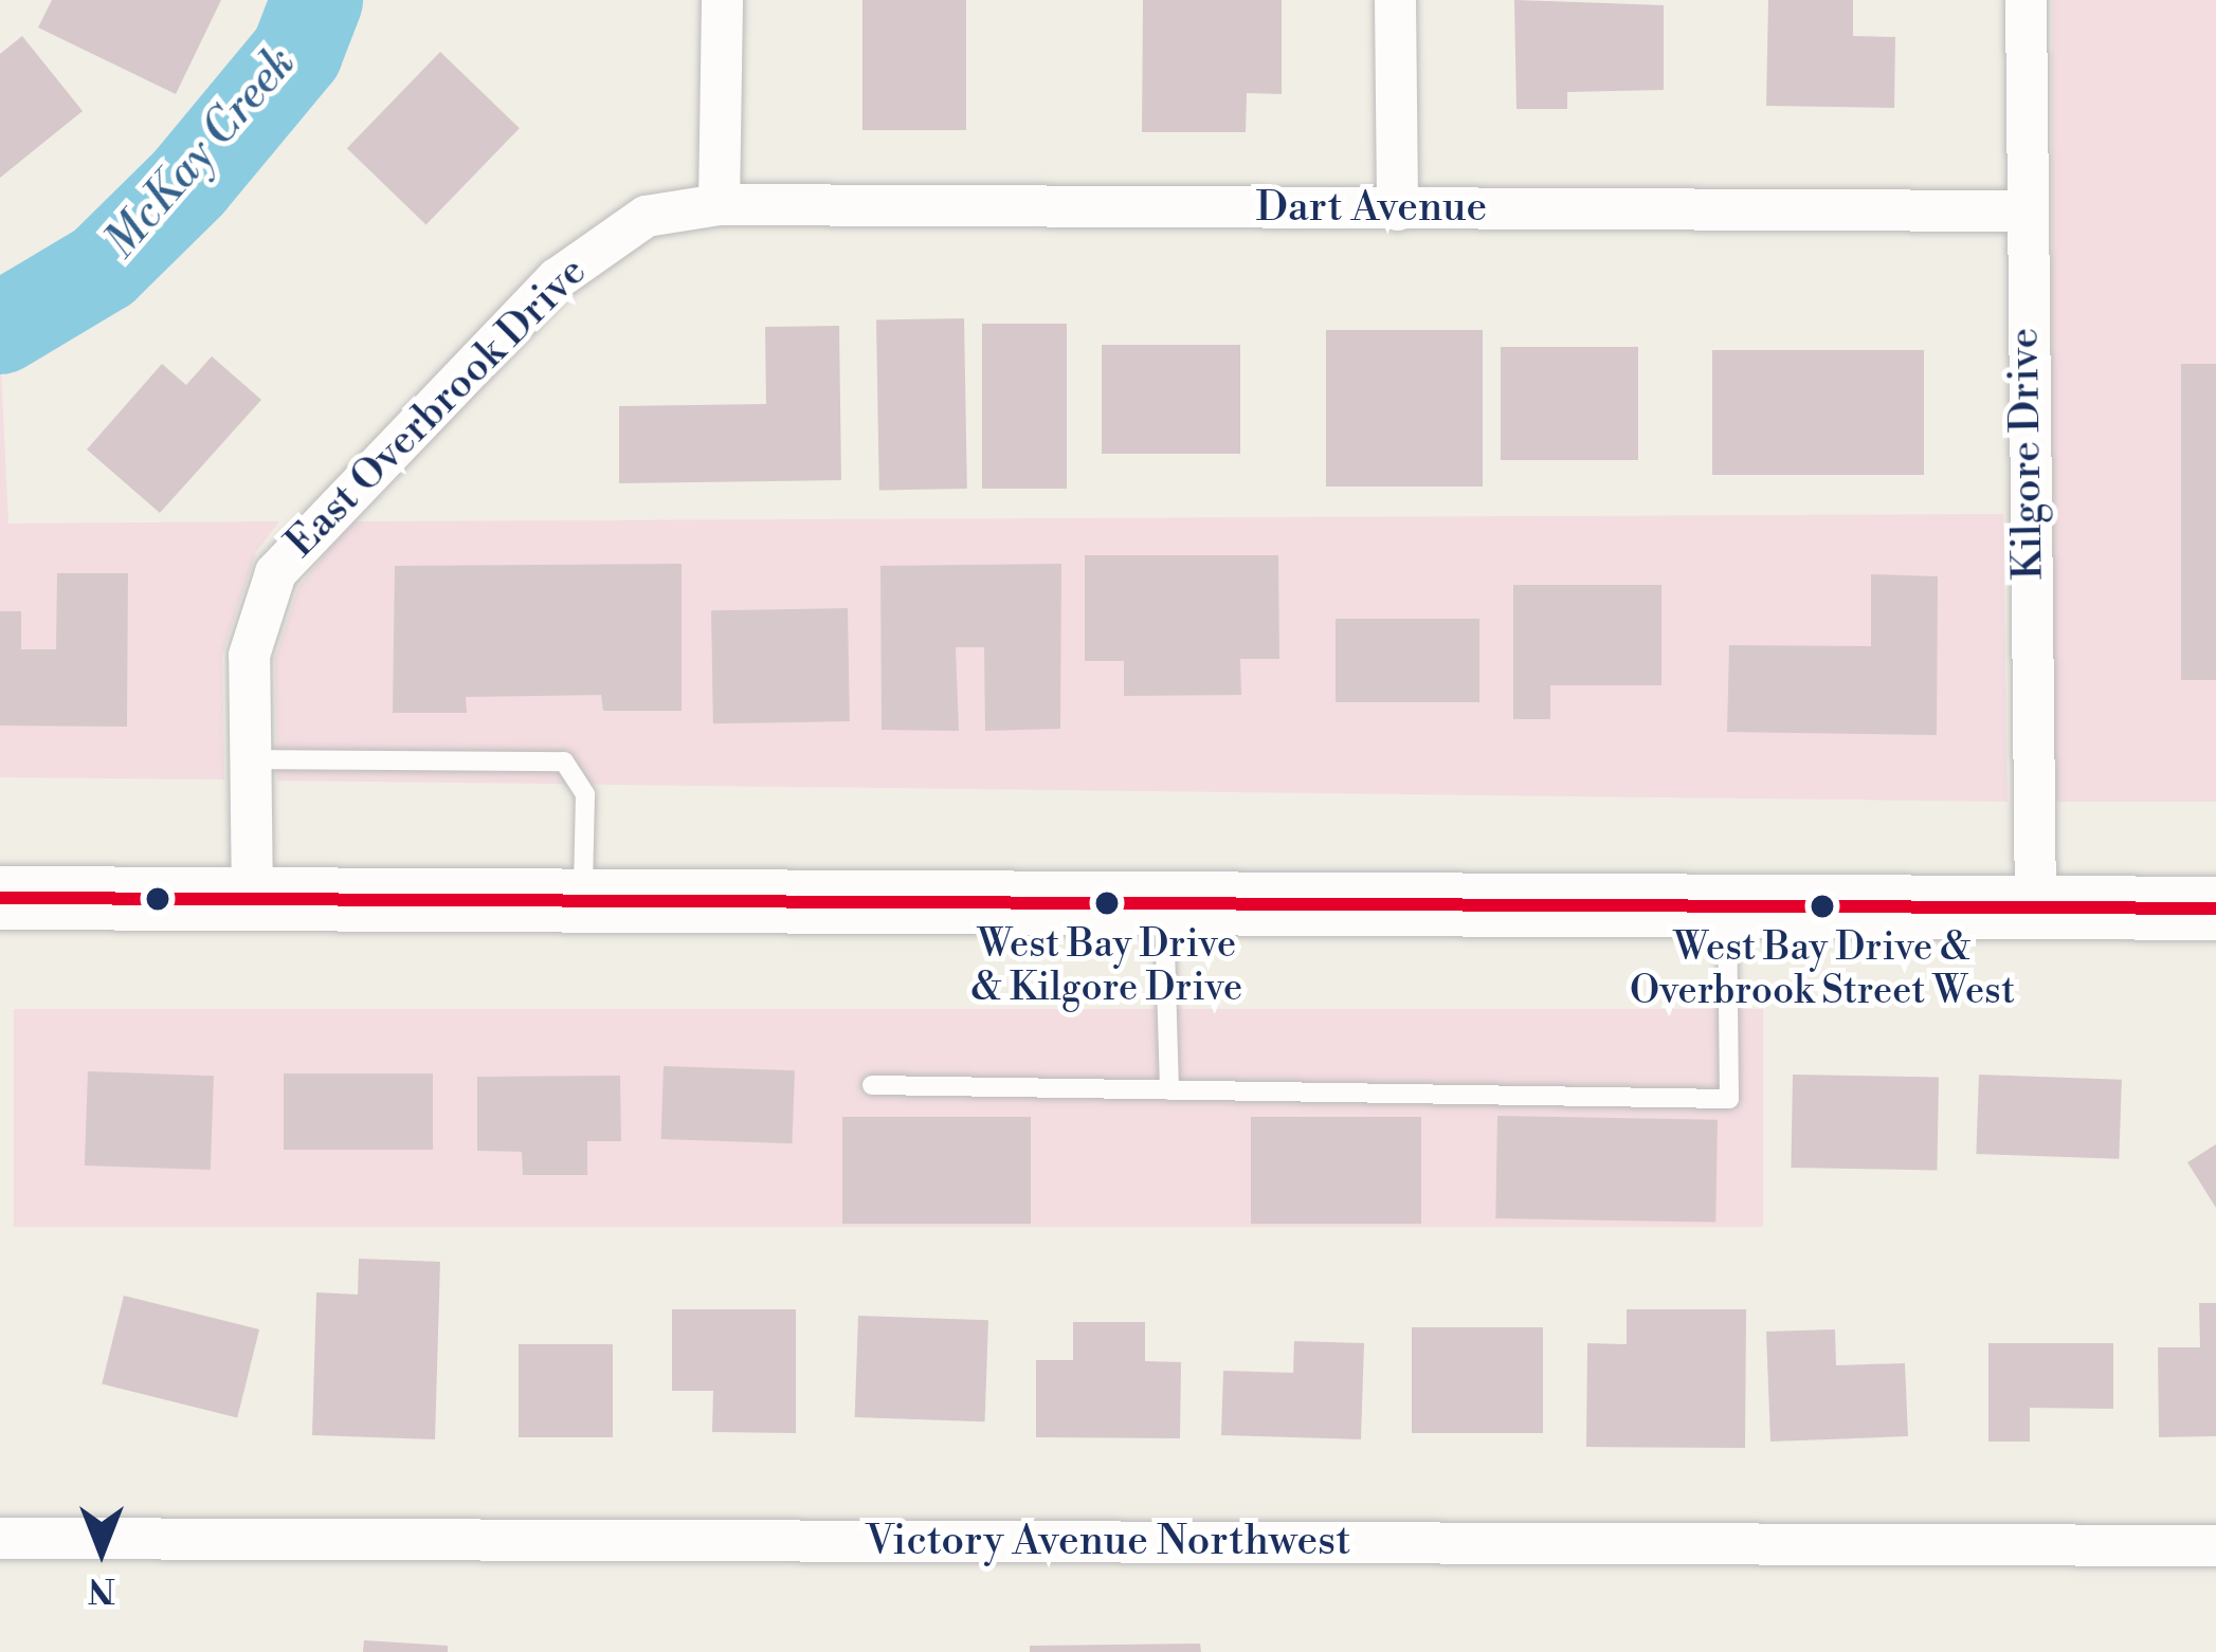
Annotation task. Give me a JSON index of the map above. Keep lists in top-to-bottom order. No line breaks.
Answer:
{"streets":{"street":["Dart Avenue","East Overbrook Drive","Kilgore Drive","Victory Avenue Northwest"]},"crossings":[["Dart Avenue","East Overbrook Drive"],["Dart Avenue","Kilgore Drive"]],"water":["McKay Creek"],"places":["West Bay Drive & Kilgore Drive","West Bay Drive & Overbrook Street West"],"north":"bottom"}
